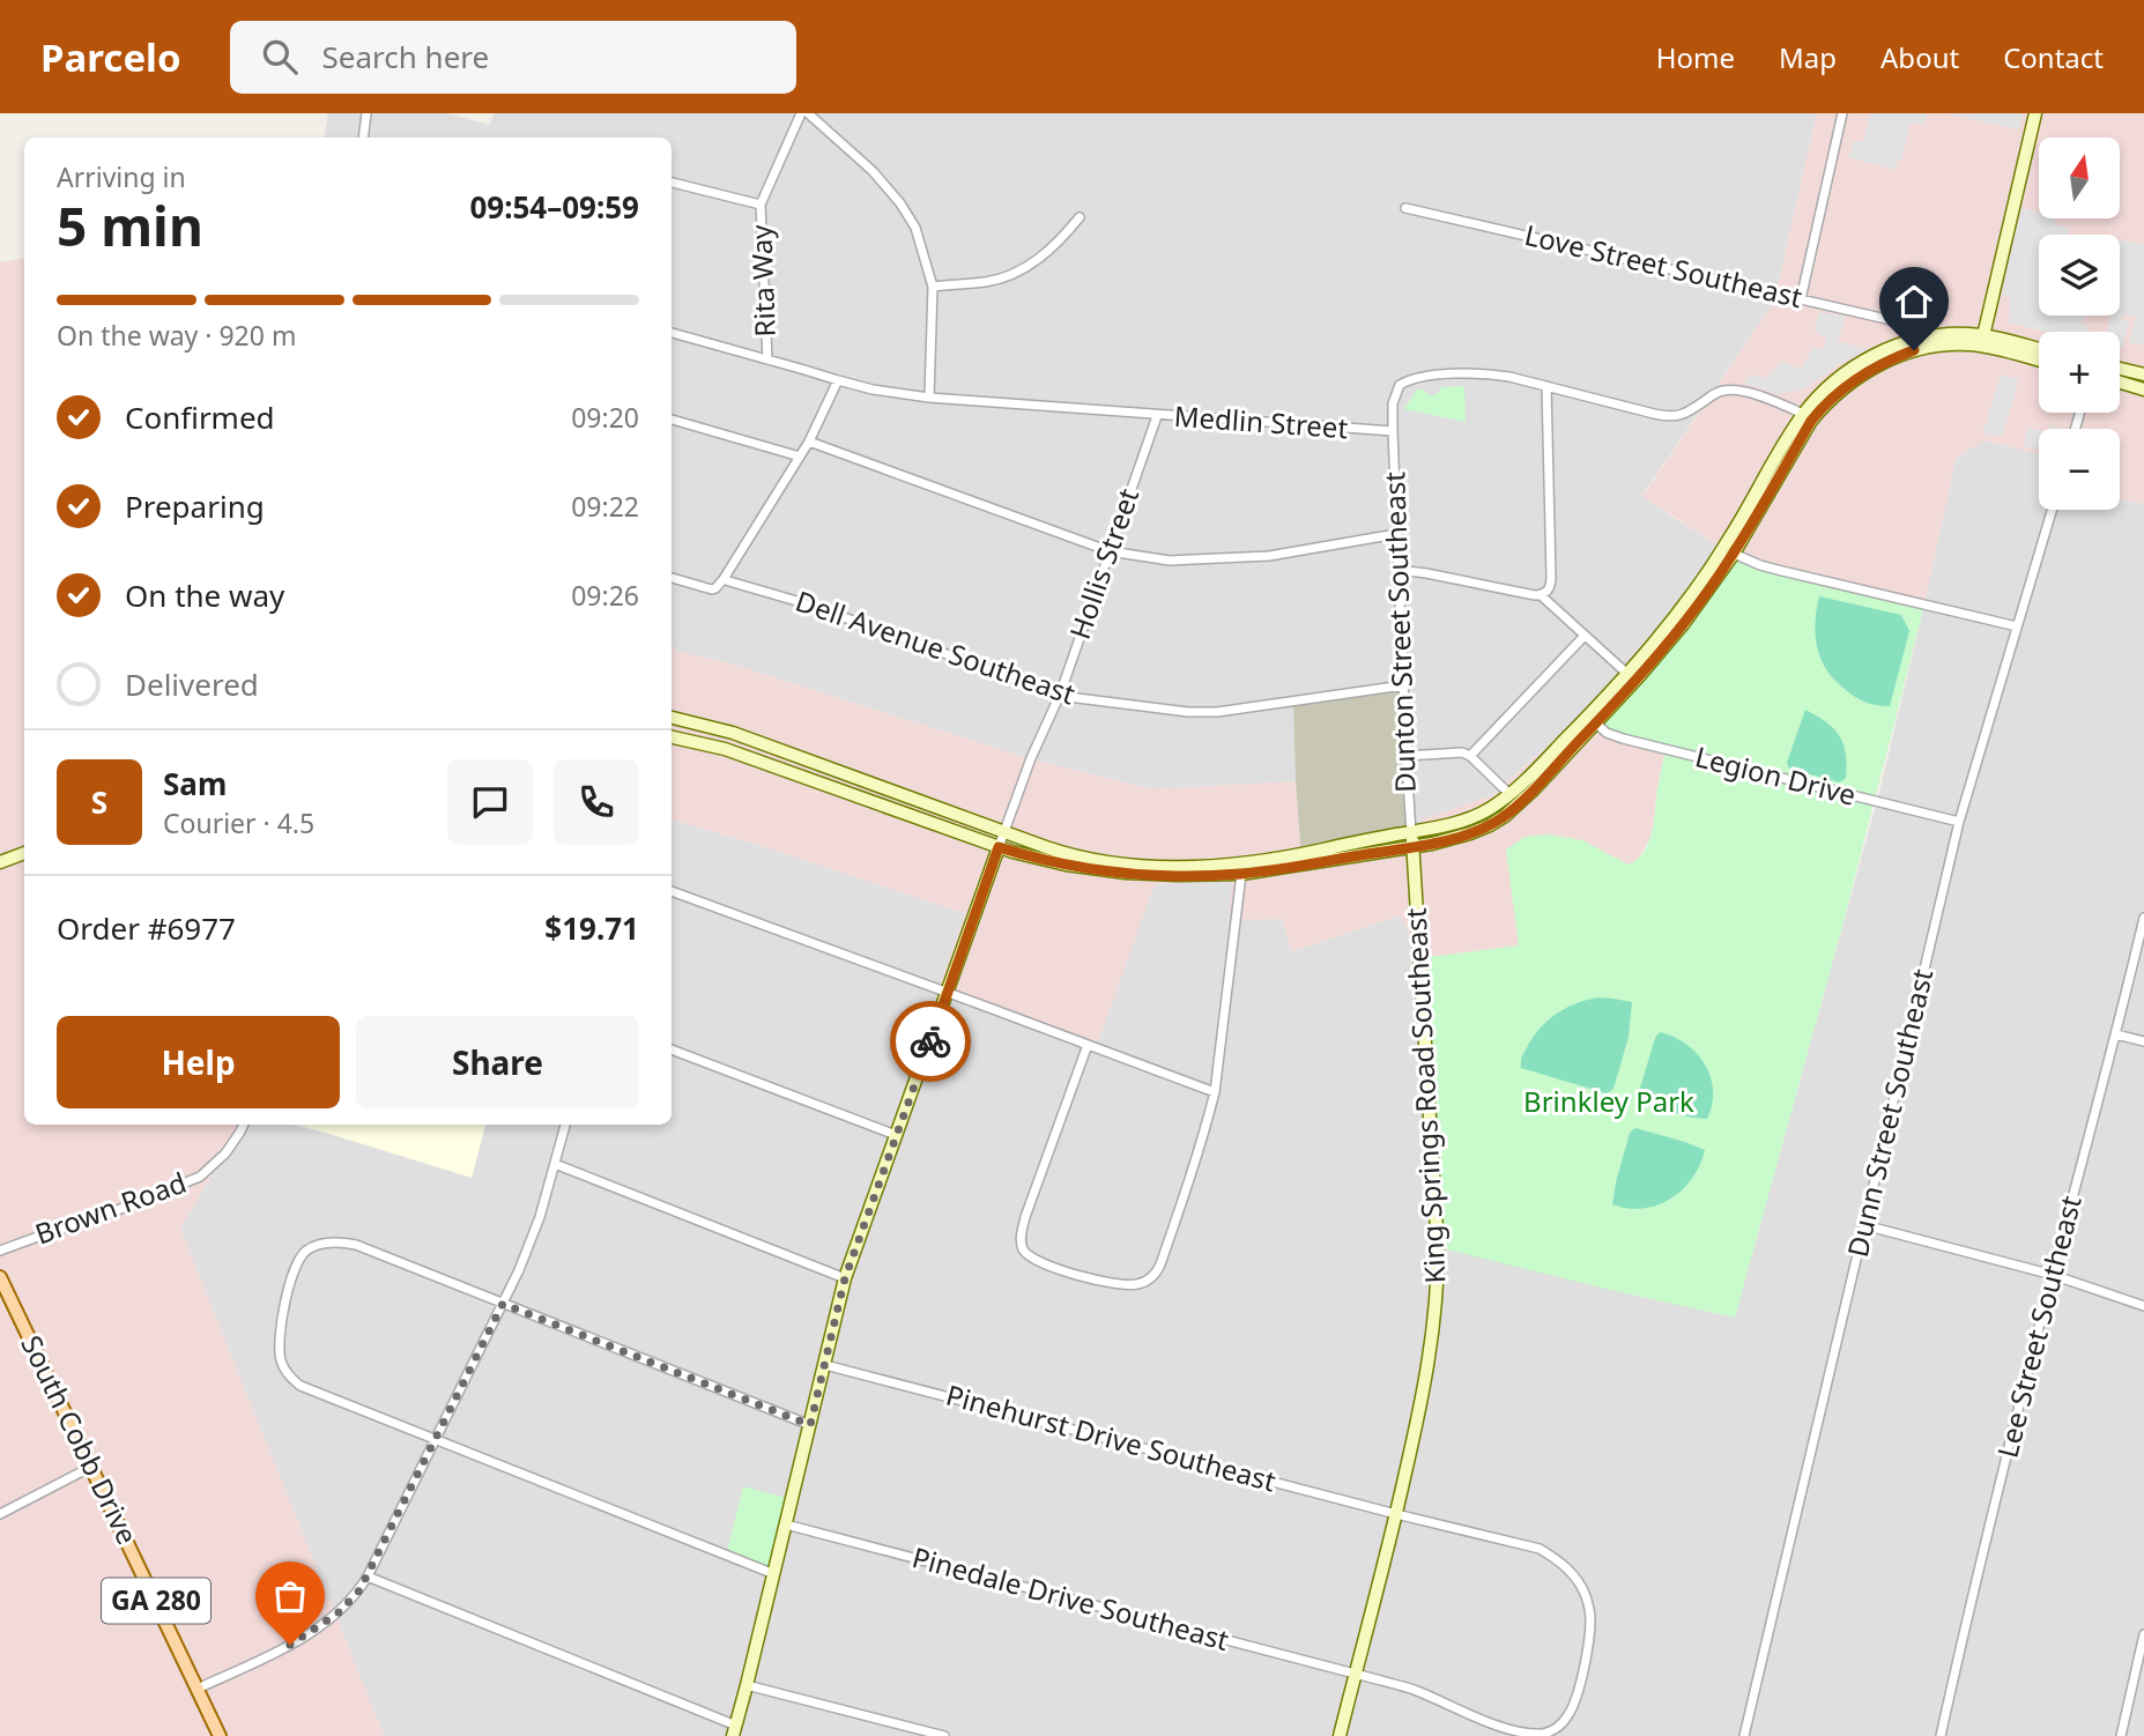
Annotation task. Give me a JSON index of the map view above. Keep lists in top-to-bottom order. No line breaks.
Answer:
{"streets":{"main road":["King Springs Road Southeast","South Cobb Drive","GA 280"],"street":["Love Street Southeast","Rita Way","Medlin Street","Hollis Street","Dunton Street Southeast","Dell Avenue Southeast","Legion Drive","Dunn Street Southeast","Brown Road","Lee Street Southeast","Pinehurst Drive Southeast","Pinedale Drive Southeast"]},"crossings":[["Rita Way","Medlin Street"],["Medlin Street","Hollis Street"],["Medlin Street","Dunton Street Southeast"],["Hollis Street","Dell Avenue Southeast"],["Dunton Street Southeast","Dell Avenue Southeast"],["Dunton Street Southeast","King Springs Road Southeast"],["Legion Drive","Dunn Street Southeast"],["King Springs Road Southeast","Pinehurst Drive Southeast"],["King Springs Road Southeast","Pinedale Drive Southeast"],["Pinehurst Drive Southeast","Pinedale Drive Southeast"]],"parks":["Brinkley Park"],"north":"top","page":{"header":"Parcelo","search":"Search here","nav":["Home","Map","About","Contact"],"map_buttons":["+","−"],"heading":["5 min","Arriving in","09:54–09:59"],"panel":["Sam","Courier · 4.5","Order #6977","$19.71"],"bar":"On the way · 920 m","list":[["Confirmed","09:20"],["Preparing","09:22"],["On the way","09:26"],"Delivered"],"round":"S","buttons":["Help","Share"]}}
